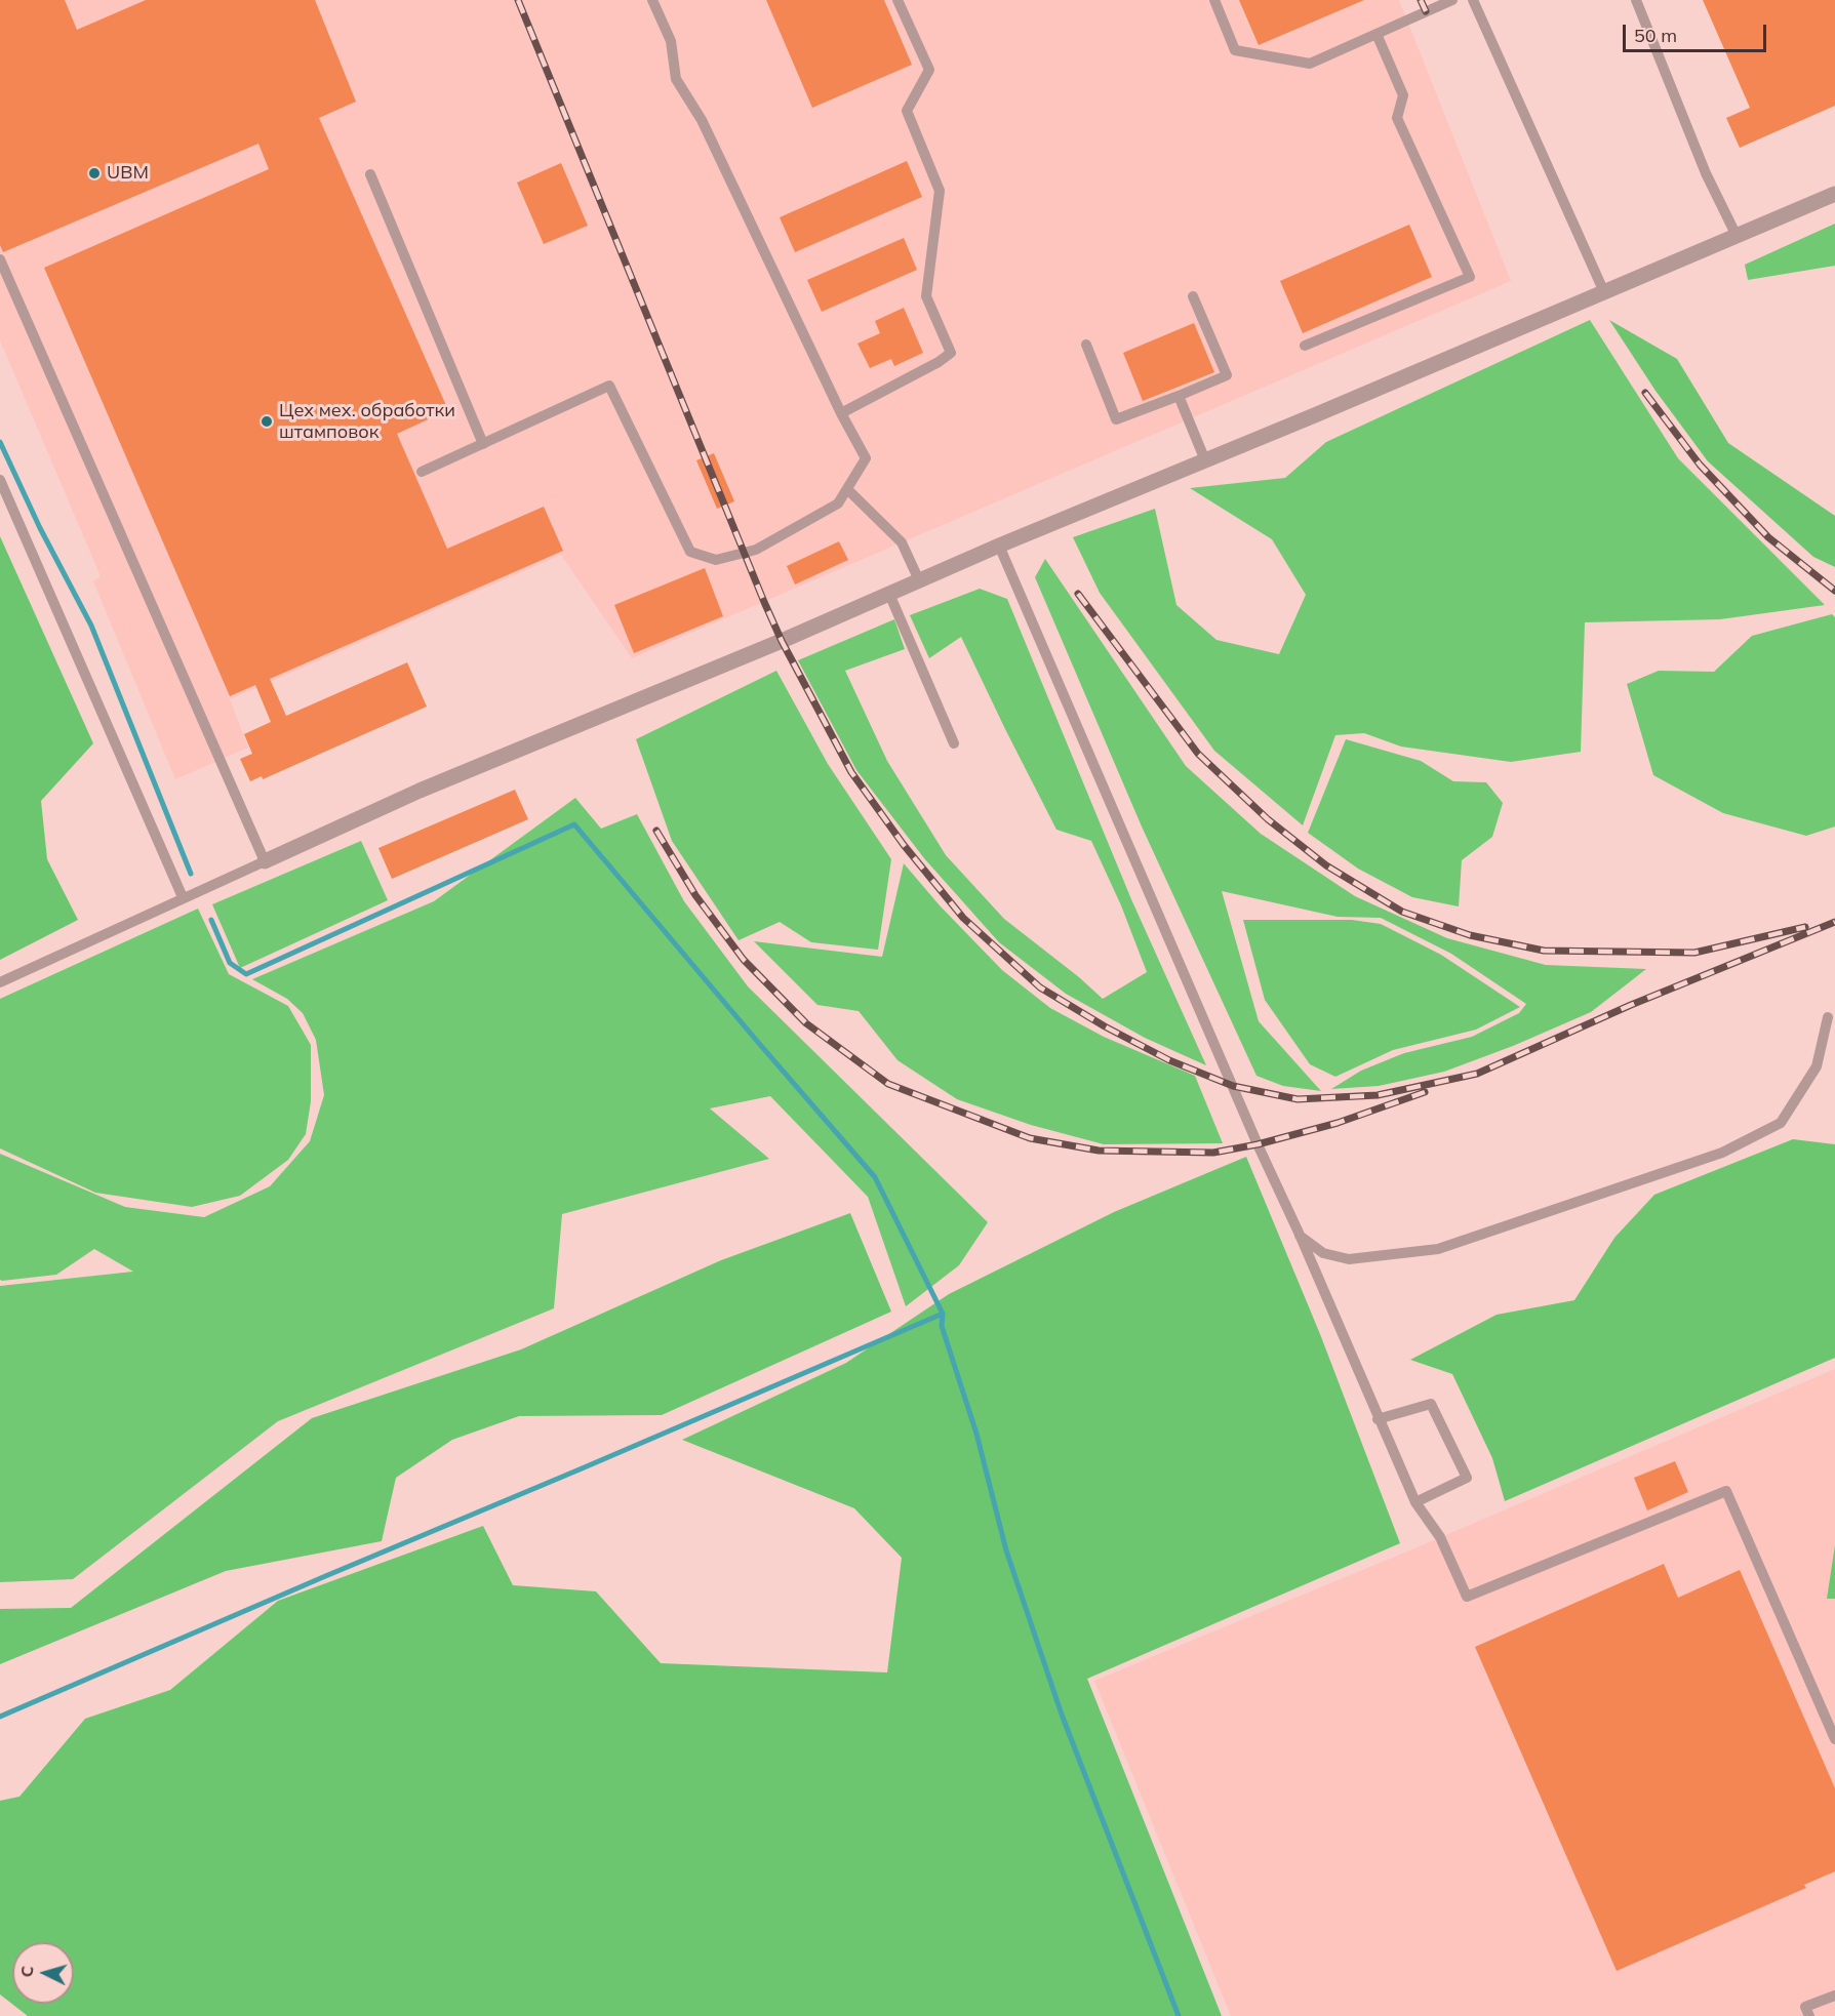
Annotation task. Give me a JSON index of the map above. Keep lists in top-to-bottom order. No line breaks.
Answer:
{"places":["UBM","Цех мех. обработки штамповок"],"scale_bar":"50 m","north":"left"}
